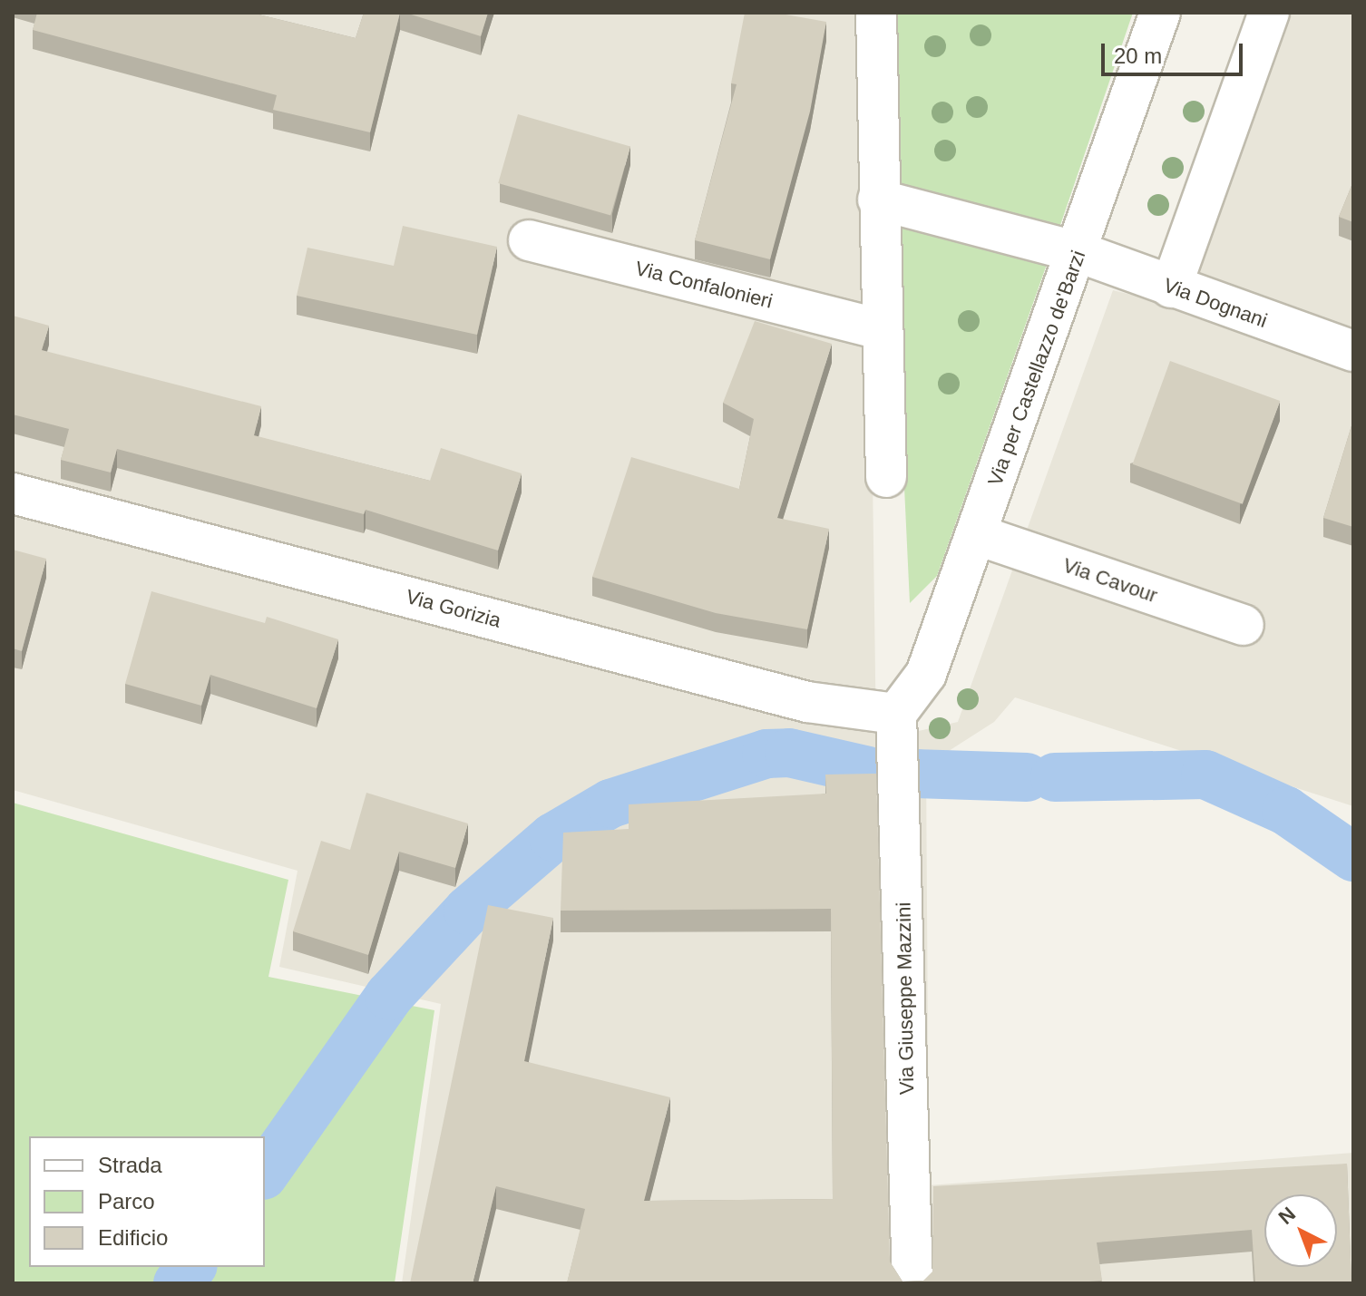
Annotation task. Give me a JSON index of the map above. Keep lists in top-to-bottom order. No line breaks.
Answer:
{"streets":{"street":["Via Confalonieri","Via Dognani","Via per Castellazzo de'Barzi","Via Cavour","Via Gorizia","Via Giuseppe Mazzini"]},"crossings":[["Via Dognani","Via per Castellazzo de'Barzi"],["Via per Castellazzo de'Barzi","Via Cavour"],["Via per Castellazzo de'Barzi","Via Gorizia"],["Via per Castellazzo de'Barzi","Via Giuseppe Mazzini"],["Via Gorizia","Via Giuseppe Mazzini"]],"legend":["Strada","Parco","Edificio"],"scale_bar":"20 m","north":"top left"}
